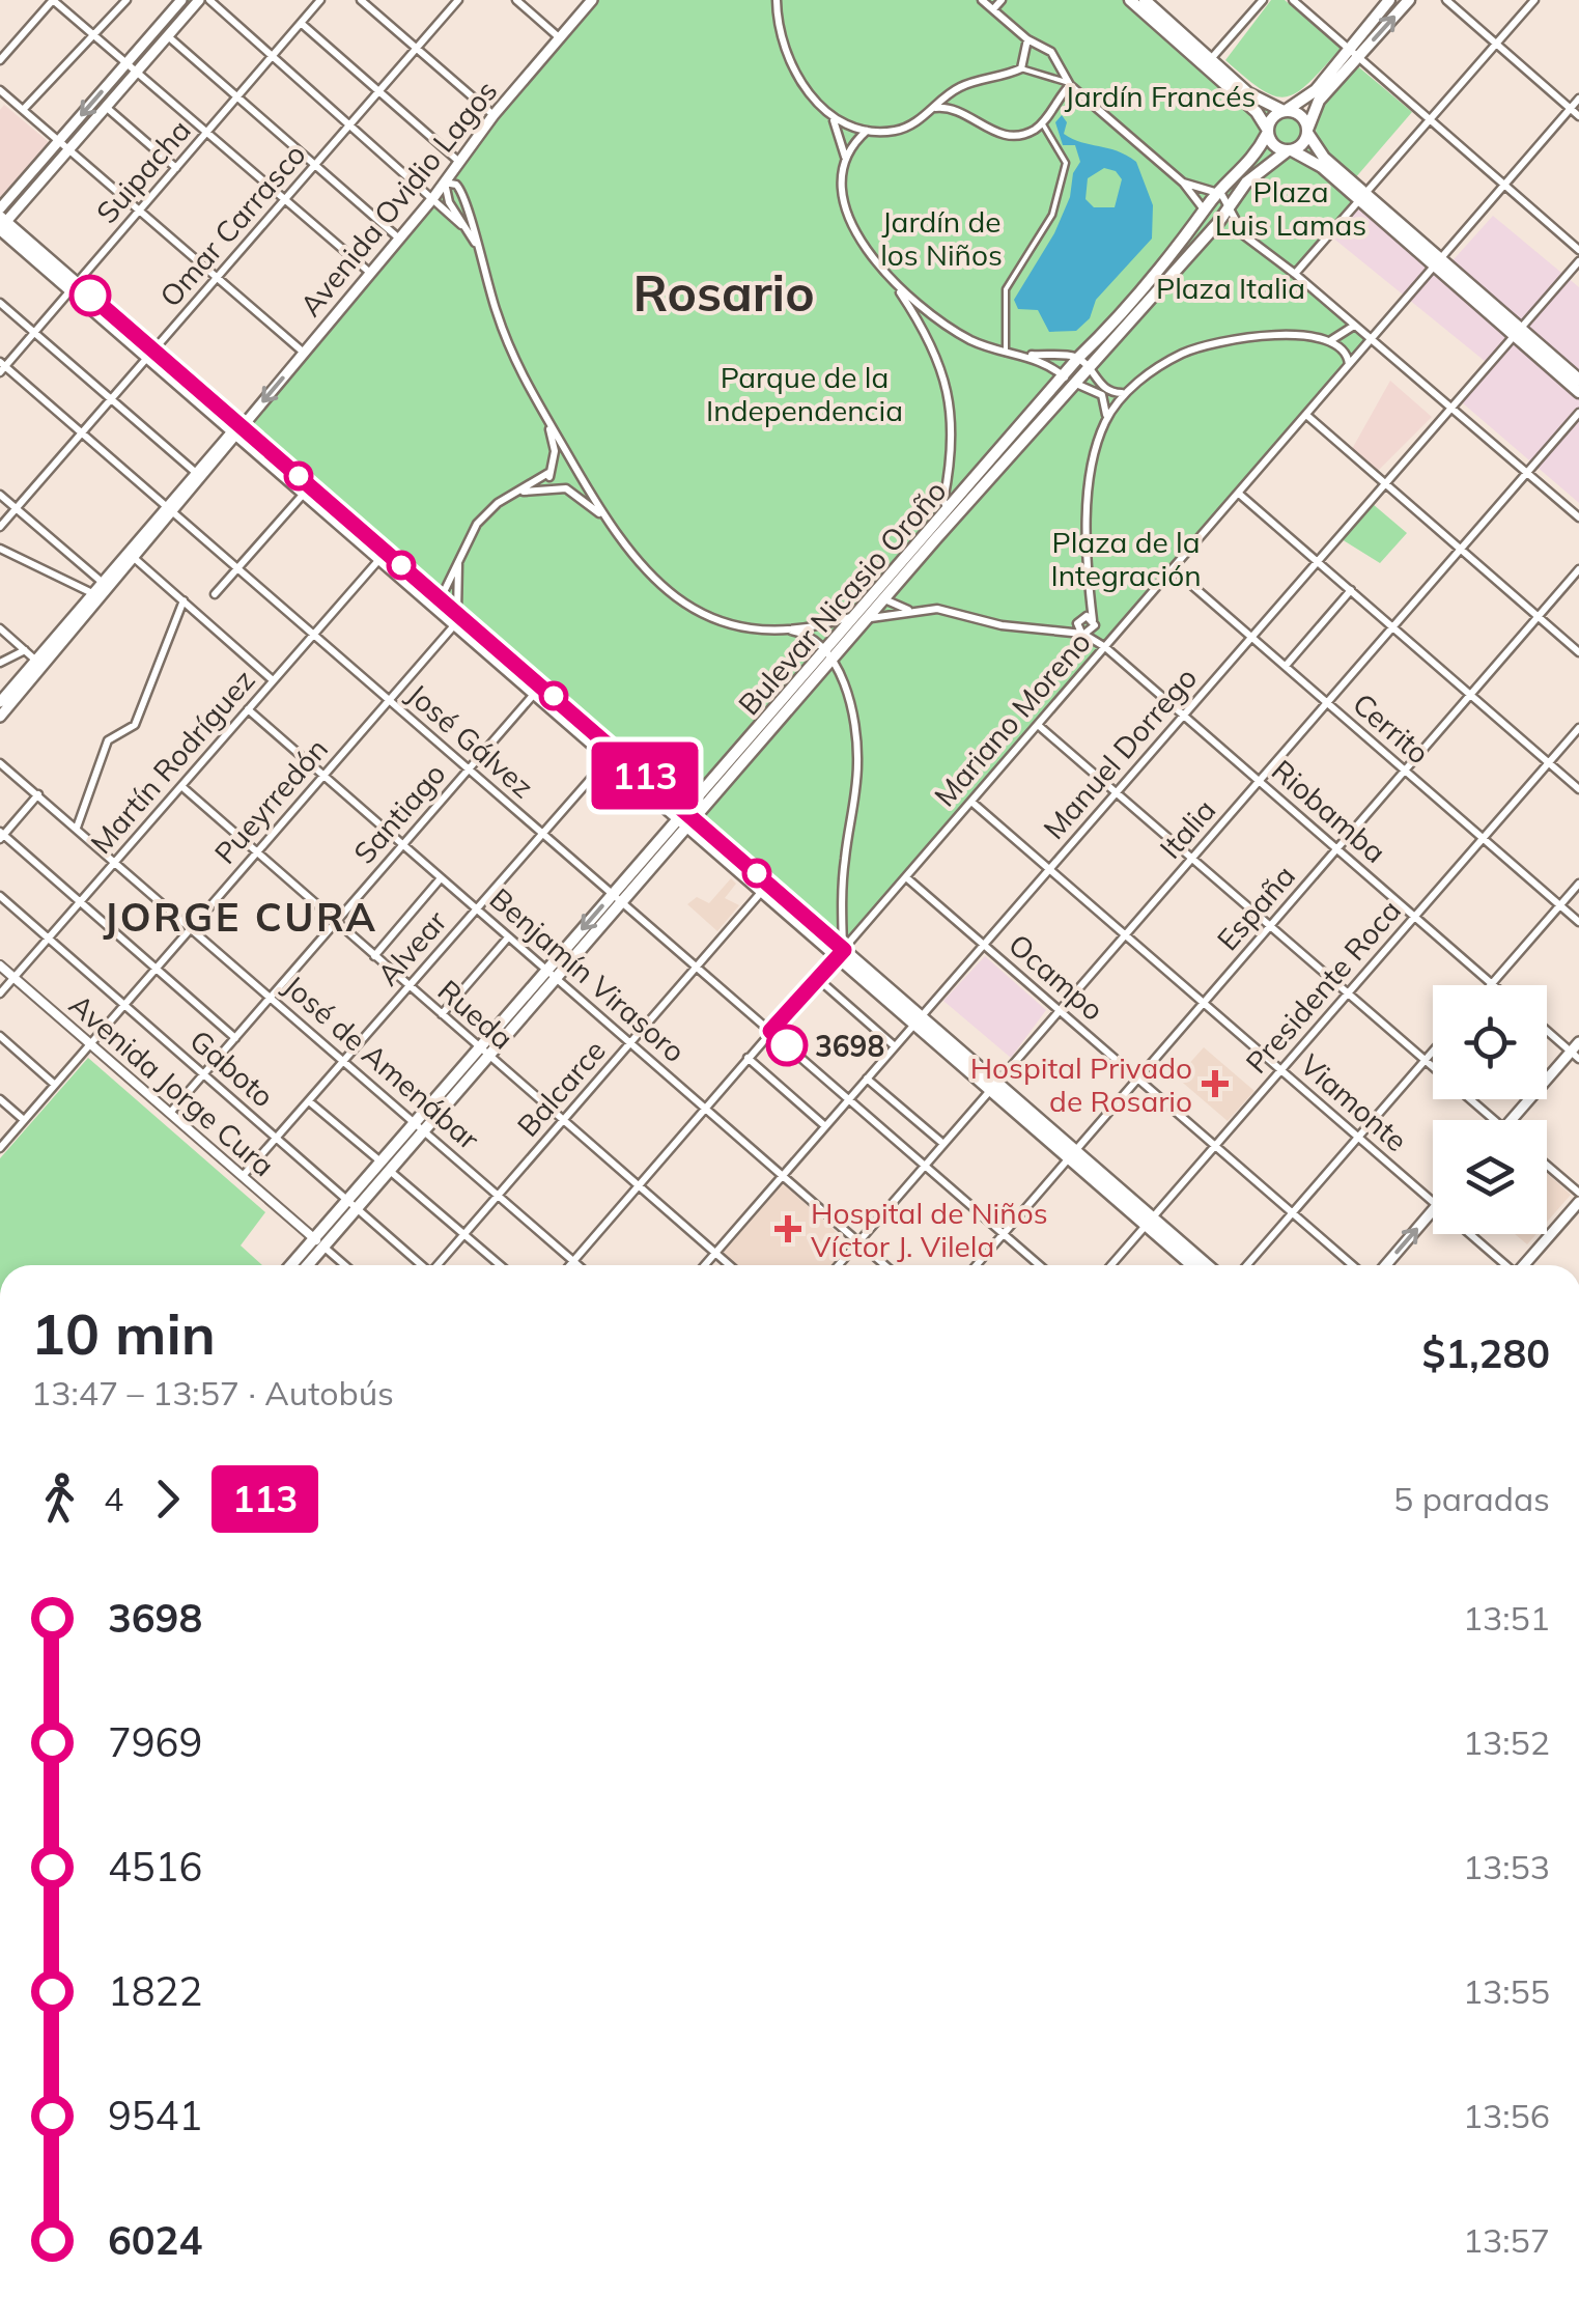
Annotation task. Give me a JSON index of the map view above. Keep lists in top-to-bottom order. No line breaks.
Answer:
{"streets":{"main road":["Avenida Ovidio Lagos","Bulevar Nicasio Oroño"],"street":["Suipacha","Omar Carrasco","Mariano Moreno","Cerrito","José Gálvez","Manuel Dorrego","Martín Rodríguez","Pueyrredón","Riobamba","Santiago","Italia","España","Alvear","Benjamín Virasoro","Ocampo","Presidente Roca","Rueda","José de Amenábar","Gaboto","Avenida Jorge Cura","Balcarce","Viamonte"]},"crossings":[["Suipacha","José Gálvez"],["Avenida Ovidio Lagos","José Gálvez"],["Omar Carrasco","José Gálvez"],["Bulevar Nicasio Oroño","José Gálvez"],["Bulevar Nicasio Oroño","Benjamín Virasoro"],["Bulevar Nicasio Oroño","Rueda"],["Bulevar Nicasio Oroño","José de Amenábar"],["Bulevar Nicasio Oroño","Gaboto"],["Bulevar Nicasio Oroño","Avenida Jorge Cura"],["Mariano Moreno","Cerrito"],["Mariano Moreno","José Gálvez"],["Mariano Moreno","Riobamba"],["Mariano Moreno","Benjamín Virasoro"],["Mariano Moreno","Ocampo"],["Mariano Moreno","Rueda"],["Mariano Moreno","José de Amenábar"],["Mariano Moreno","Viamonte"],["Cerrito","Manuel Dorrego"],["Cerrito","Italia"],["Cerrito","España"],["Cerrito","Presidente Roca"],["José Gálvez","Manuel Dorrego"],["José Gálvez","Martín Rodríguez"],["José Gálvez","Pueyrredón"],["José Gálvez","Santiago"],["José Gálvez","Italia"],["José Gálvez","España"],["José Gálvez","Alvear"],["José Gálvez","Balcarce"],["Manuel Dorrego","Riobamba"],["Manuel Dorrego","Benjamín Virasoro"],["Manuel Dorrego","Ocampo"],["Manuel Dorrego","Rueda"],["Manuel Dorrego","Viamonte"],["Martín Rodríguez","Benjamín Virasoro"],["Martín Rodríguez","Rueda"],["Martín Rodríguez","José de Amenábar"],["Martín Rodríguez","Gaboto"],["Martín Rodríguez","Avenida Jorge Cura"],["Pueyrredón","Benjamín Virasoro"],["Pueyrredón","Rueda"],["Pueyrredón","José de Amenábar"],["Pueyrredón","Gaboto"],["Pueyrredón","Avenida Jorge Cura"],["Riobamba","Italia"],["Riobamba","España"],["Riobamba","Presidente Roca"],["Santiago","Benjamín Virasoro"],["Santiago","Rueda"],["Santiago","José de Amenábar"],["Santiago","Gaboto"],["Santiago","Avenida Jorge Cura"],["Italia","Benjamín Virasoro"],["Italia","Ocampo"],["Italia","Viamonte"],["España","Ocampo"],["España","Viamonte"],["Alvear","Benjamín Virasoro"],["Alvear","Rueda"],["Alvear","José de Amenábar"],["Alvear","Gaboto"],["Alvear","Avenida Jorge Cura"],["Benjamín Virasoro","Balcarce"],["Ocampo","Presidente Roca"],["Presidente Roca","Viamonte"],["Rueda","Balcarce"],["José de Amenábar","Balcarce"]],"districts":["Rosario","JORGE CURA"],"parks":["Jardín Francés","Plaza Luis Lamas","Jardín de los Niños","Plaza Italia","Parque de la Independencia","Plaza de la Integración"],"places":{"other":["3698"],"health":["Hospital Privado de Rosario","Hospital de Niños Víctor J. Vilela"]},"lines":["bus line 113"],"page":{"on_map":"113","heading":["10 min","13:47 – 13:57 · Autobús","$1,280"],"legs":["4","113","5 paradas"],"list":[{"name":"3698","value":"13:51"},{"name":"7969","value":"13:52"},{"name":"4516","value":"13:53"},{"name":"1822","value":"13:55"},{"name":"9541","value":"13:56"},{"name":"6024","value":"13:57"}]}}
